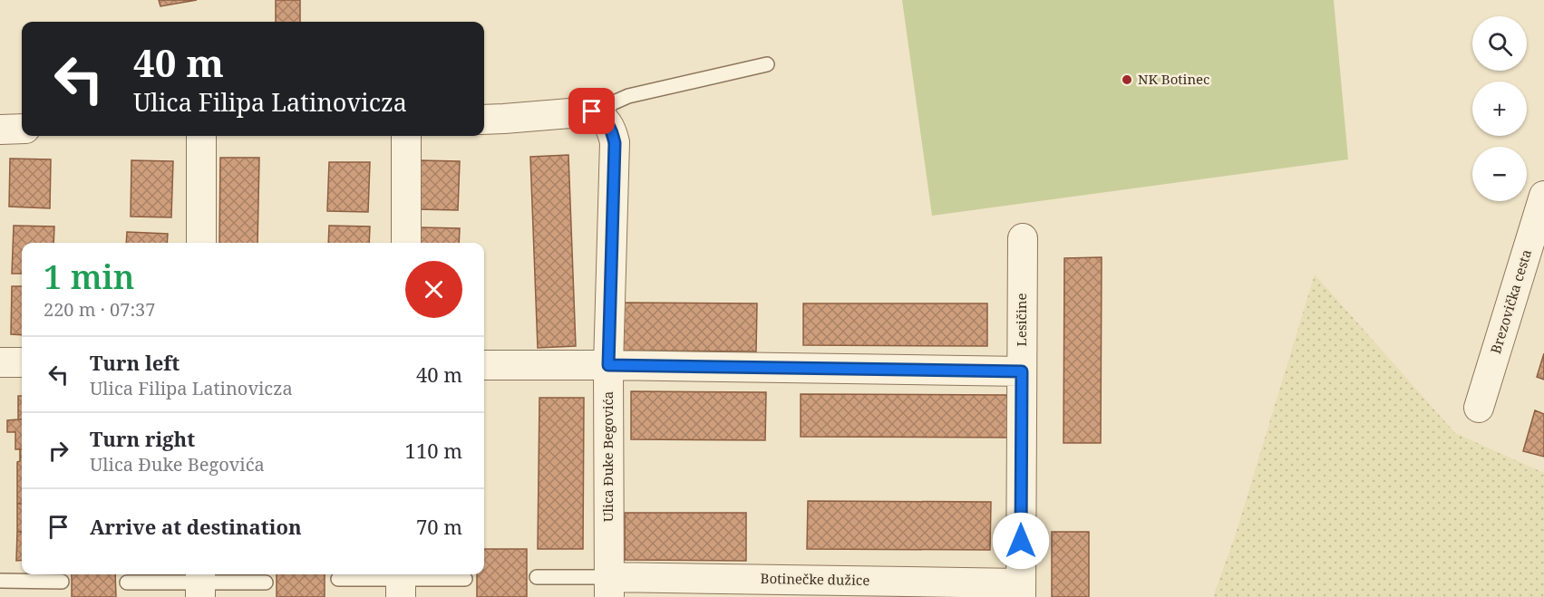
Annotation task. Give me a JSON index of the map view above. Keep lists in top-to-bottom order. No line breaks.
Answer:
{"streets":{"street":["Brezovička cesta","Lesičine","Ulica Đuke Begovića","Botinečke dužice"]},"crossings":[["Lesičine","Botinečke dužice"],["Ulica Đuke Begovića","Botinečke dužice"]],"places":["NK Botinec"],"page":{"map_buttons":["+","−"],"turn":["40 m","Ulica Filipa Latinovicza"],"heading":["1 min","220 m · 07:37"],"list":[{"name":"Turn left","note":"Ulica Filipa Latinovicza","value":"40 m"},{"name":"Turn right","note":"Ulica Đuke Begovića","value":"110 m"},{"name":"Arrive at destination","value":"70 m"}]}}
